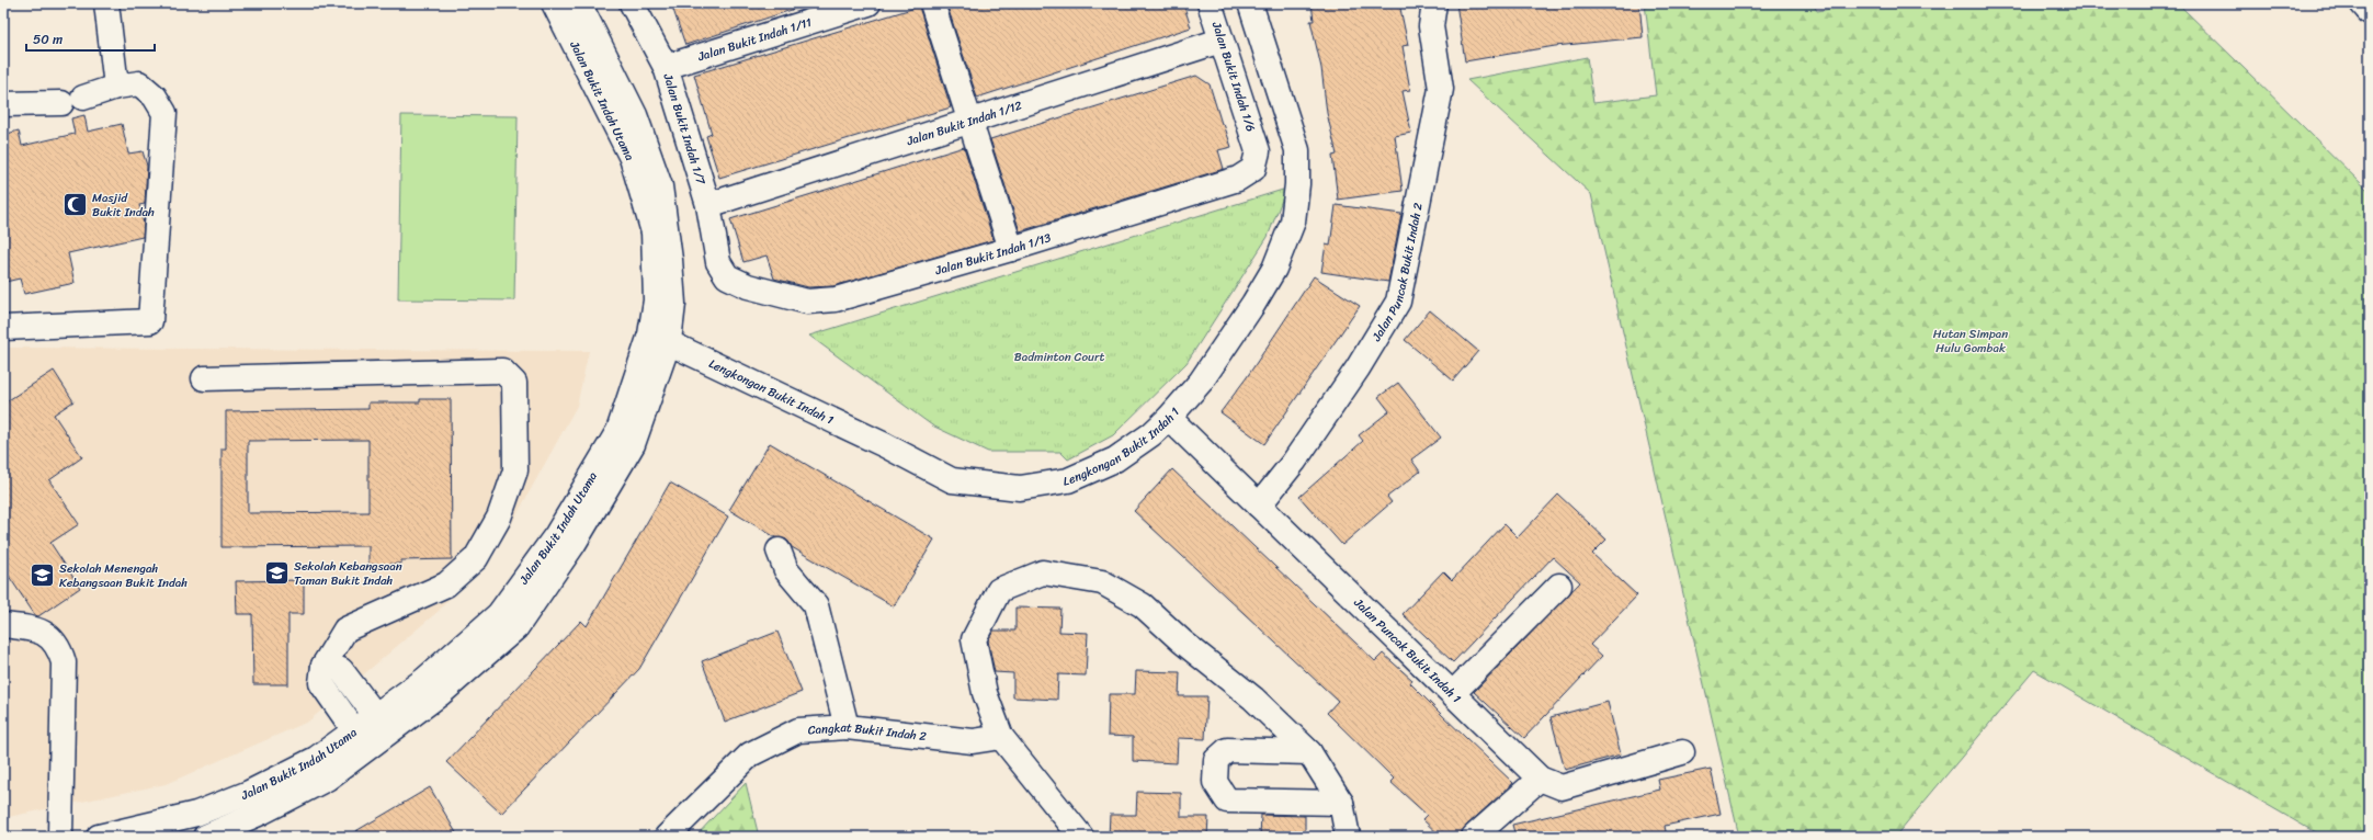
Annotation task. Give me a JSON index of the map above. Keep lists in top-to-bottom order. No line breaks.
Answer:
{"streets":{"street":["Jalan Bukit Indah 1/11","Jalan Bukit Indah 1/6","Jalan Bukit Indah Utama","Jalan Bukit Indah 1/12","Jalan Bukit Indah 1/7","Jalan Bukit Indah 1/13","Jalan Puncak Bukit Indah 2","Lengkongan Bukit Indah 1","Jalan Puncak Bukit Indah 1","Cangkat Bukit Indah 2"]},"crossings":[["Jalan Bukit Indah 1/11","Jalan Bukit Indah 1/7"],["Jalan Bukit Indah 1/6","Jalan Bukit Indah 1/12"],["Jalan Bukit Indah 1/6","Jalan Bukit Indah 1/13"],["Jalan Bukit Indah Utama","Lengkongan Bukit Indah 1"],["Jalan Bukit Indah 1/12","Jalan Bukit Indah 1/7"],["Jalan Bukit Indah 1/7","Jalan Bukit Indah 1/13"],["Jalan Puncak Bukit Indah 2","Jalan Puncak Bukit Indah 1"],["Lengkongan Bukit Indah 1","Jalan Puncak Bukit Indah 1"]],"parks":["Hutan Simpan Hulu Gombak","Badminton Court"],"places":{"mosque":["Masjid Bukit Indah"],"school or university":["Sekolah Kebangsaan Taman Bukit Indah","Sekolah Menengah Kebangsaan Bukit Indah"]},"scale_bar":"50 m"}
